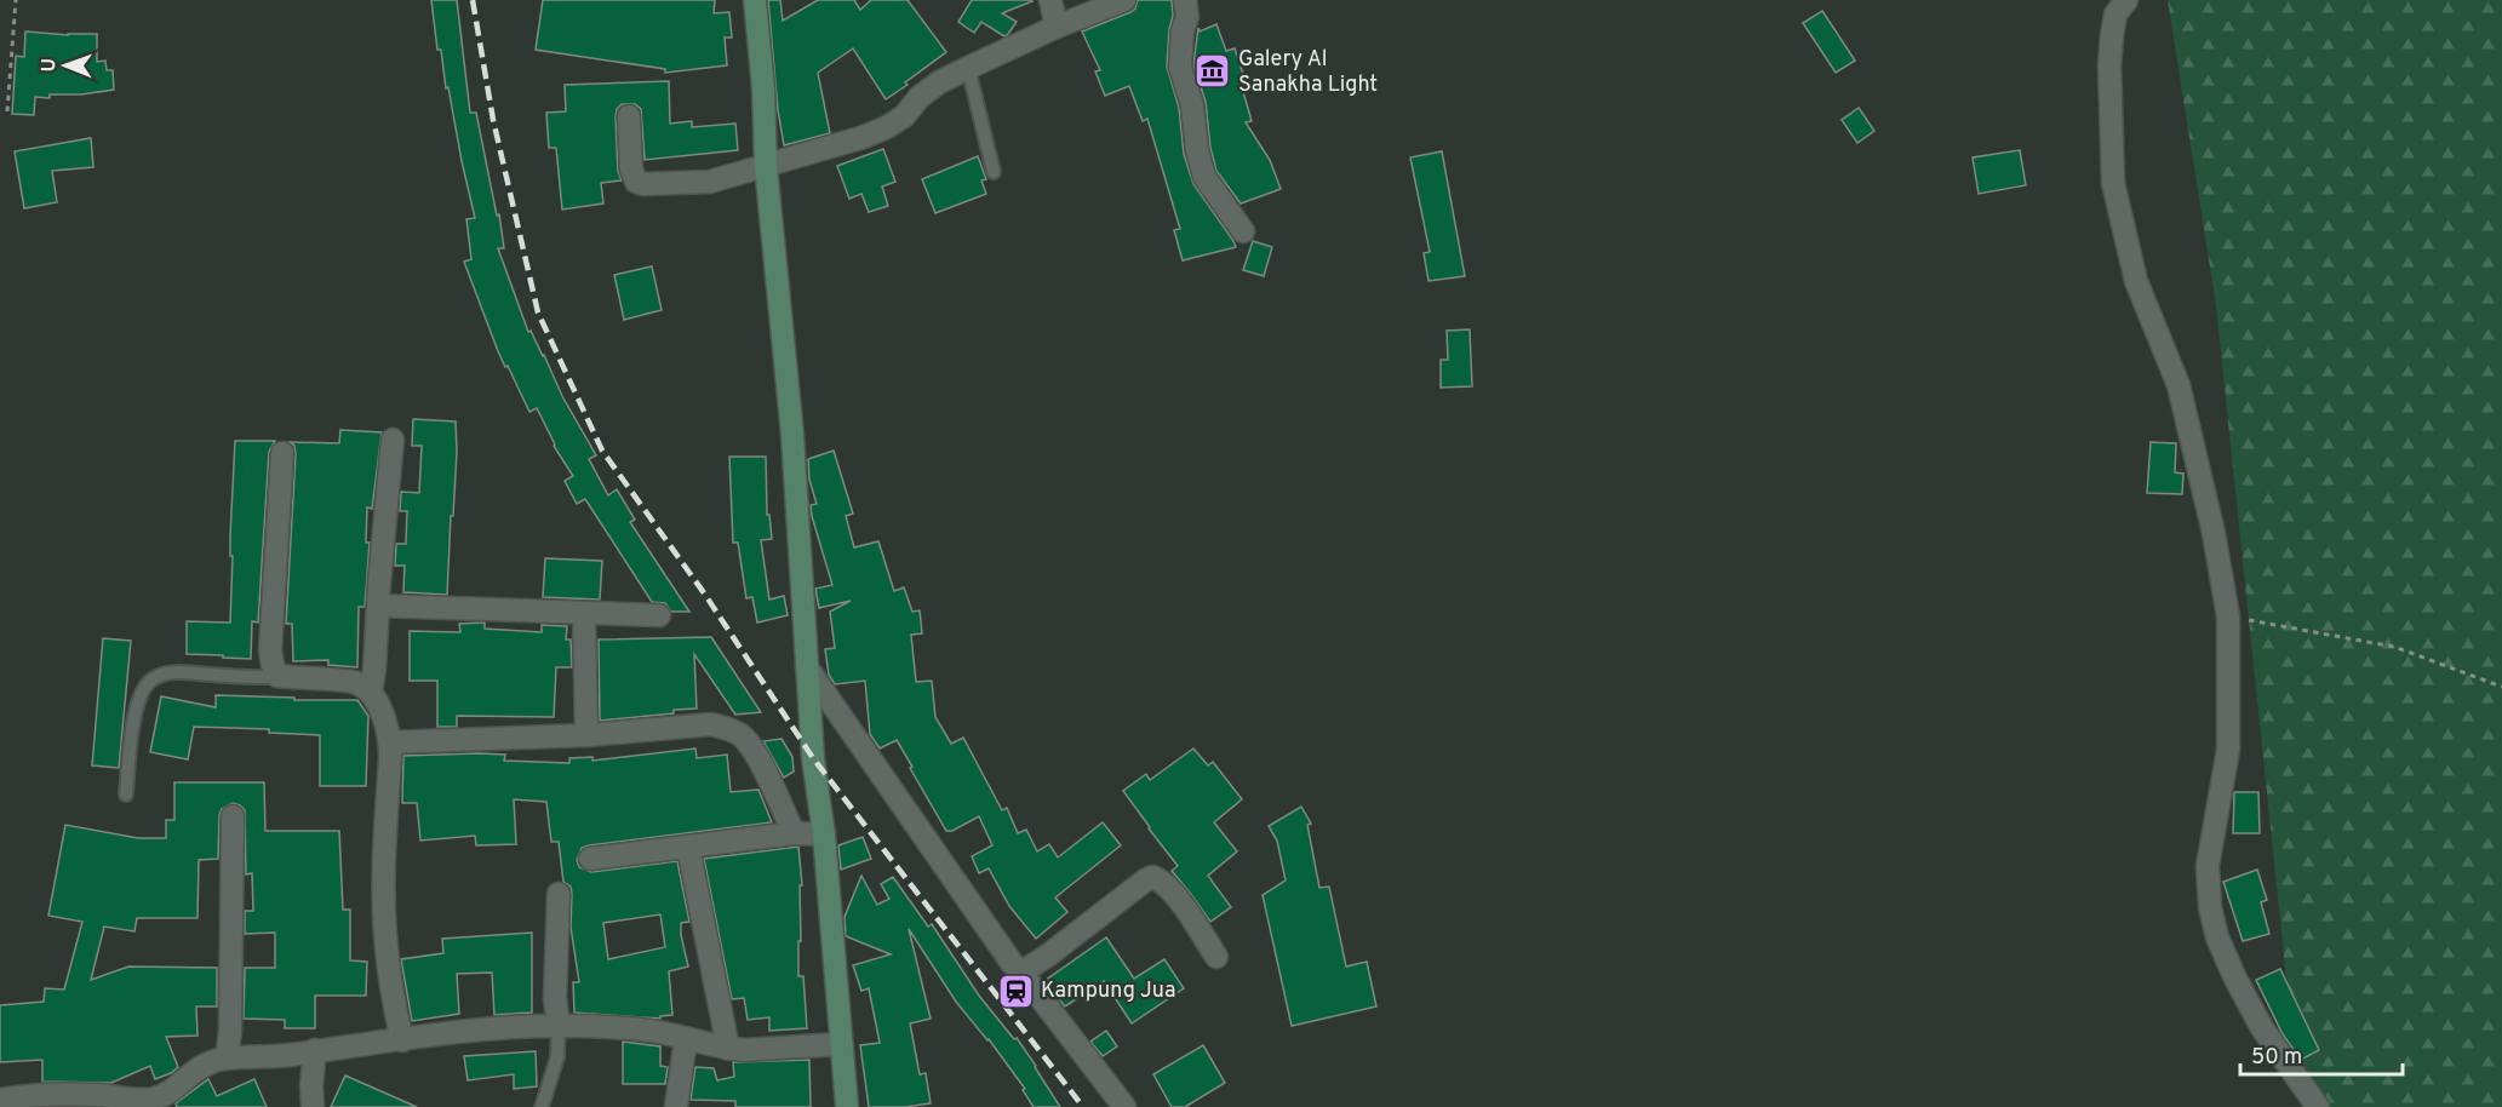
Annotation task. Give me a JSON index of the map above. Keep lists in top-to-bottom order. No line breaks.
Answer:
{"places":{"museum":["Galery Al Sanakha Light"],"station":["Kampung Jua"]},"scale_bar":"50 m","north":"left"}
